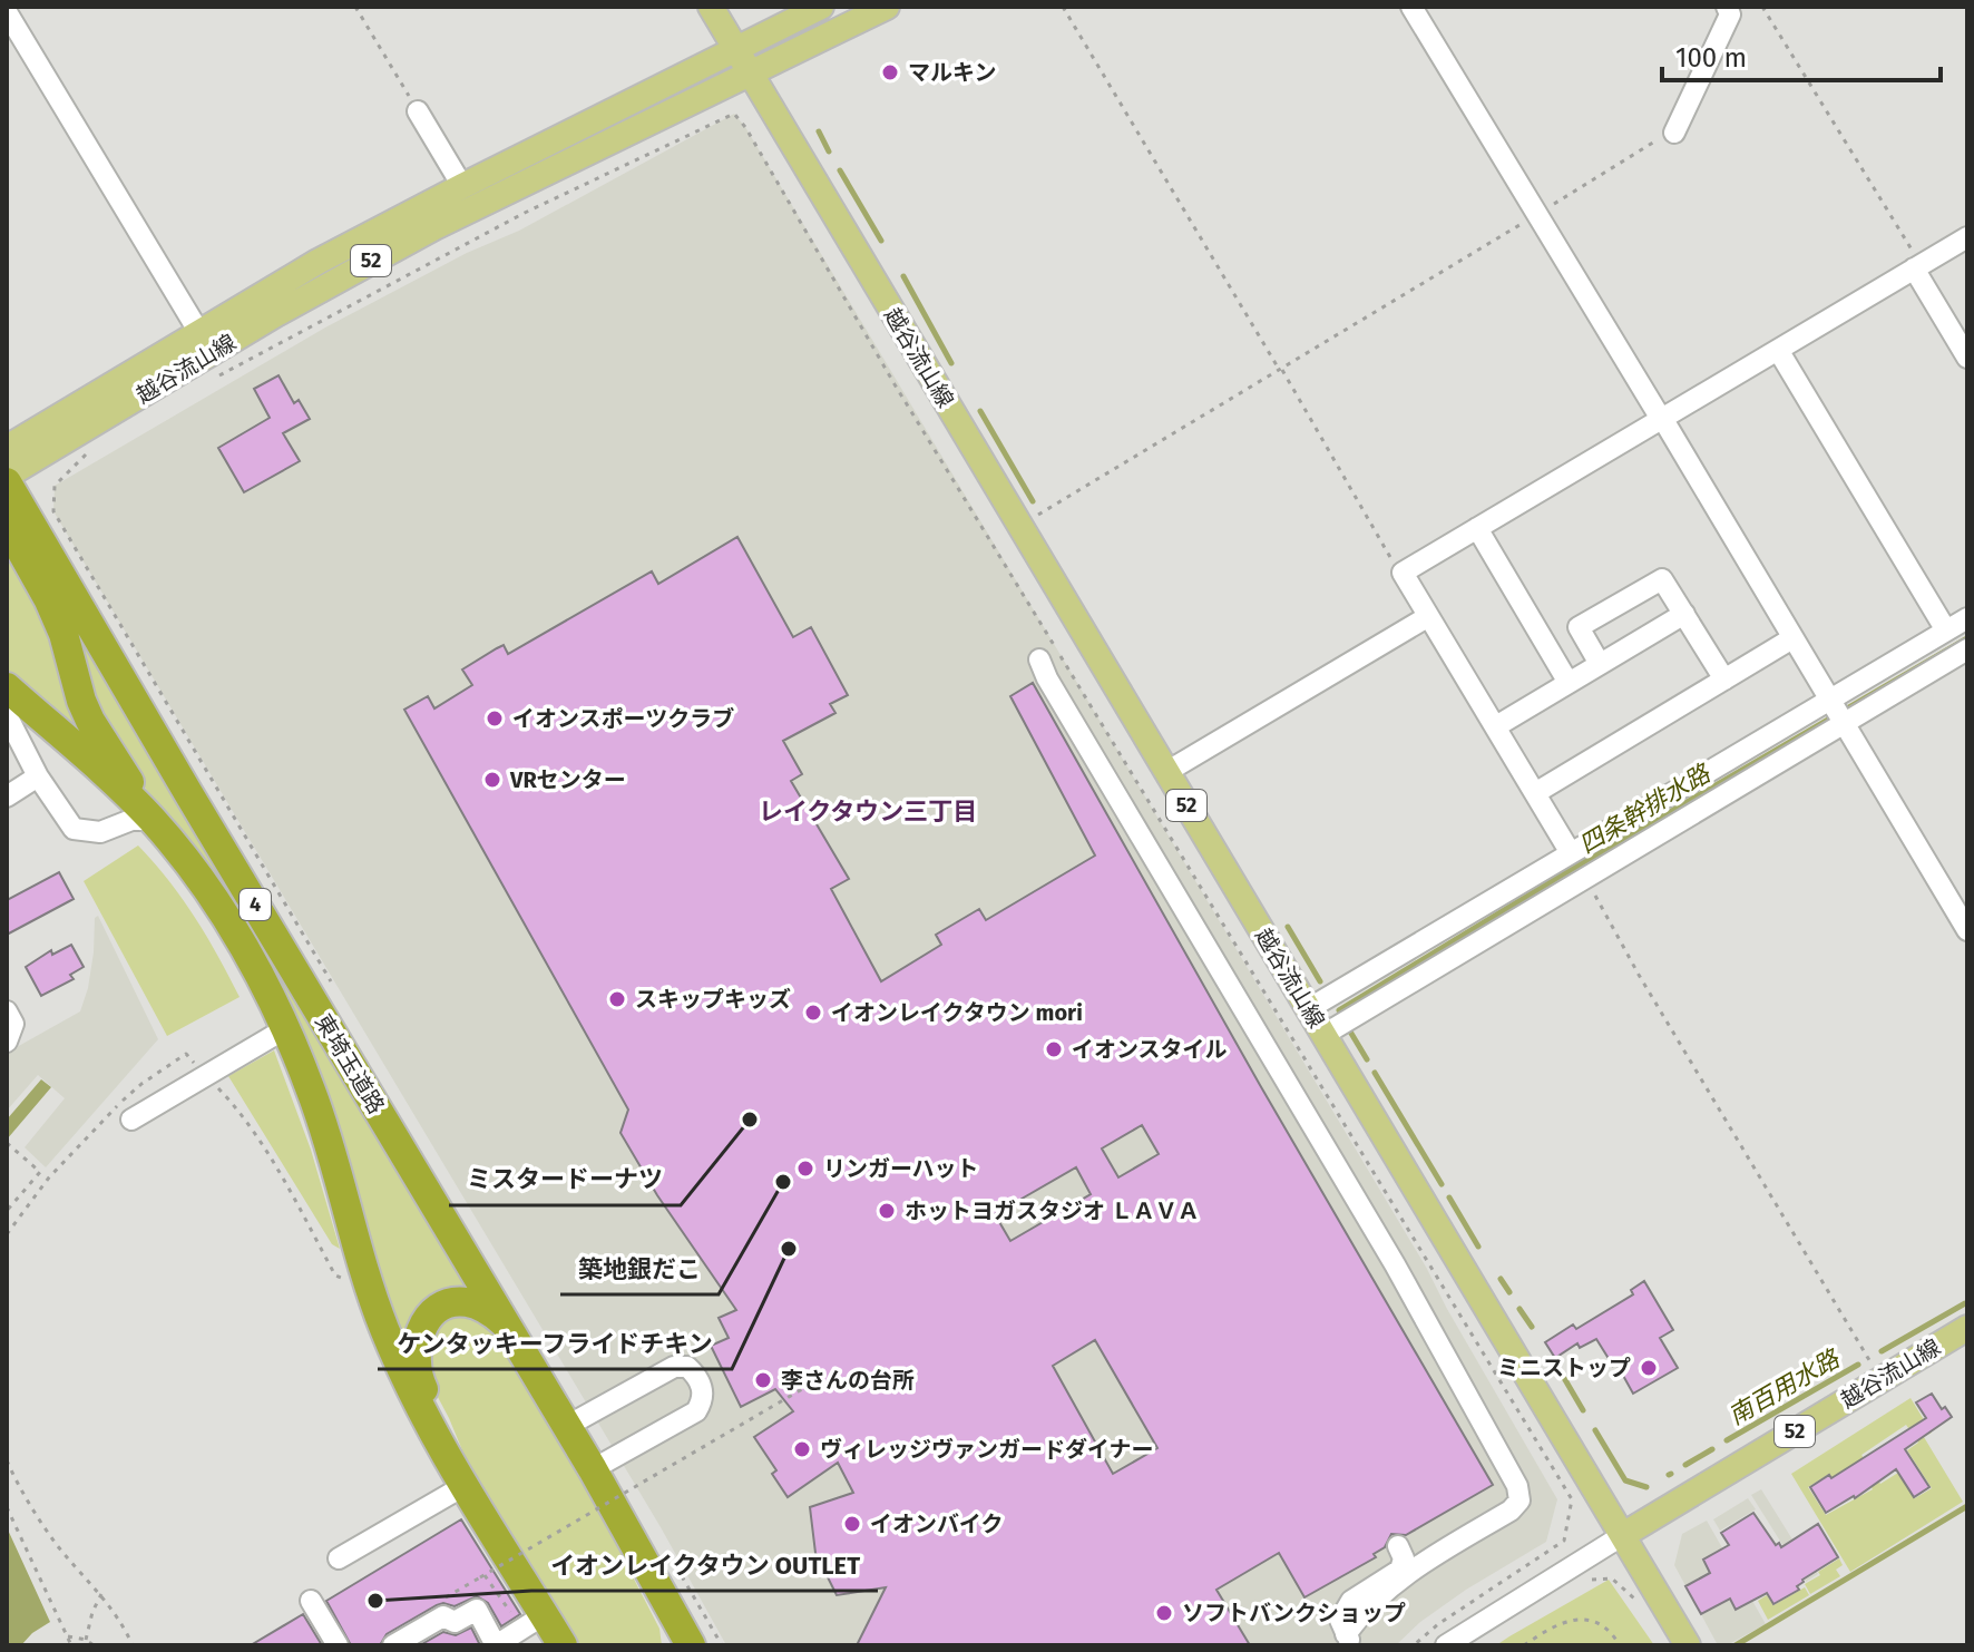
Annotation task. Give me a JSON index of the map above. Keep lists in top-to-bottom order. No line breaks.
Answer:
{"streets":{"highway":["4","東埼玉道路"],"main road":["52","越谷流山線"]},"crossings":[["越谷流山線","東埼玉道路"],["4","東埼玉道路"]],"districts":["レイクタウン三丁目"],"water":["四条幹排水路","南百用水路"],"places":["マルキン","イオンスポーツクラブ","VRセンター","スキップキッズ","イオンレイクタウン mori","イオンスタイル","ミスタードーナツ","リンガーハット","築地銀だこ","ホットヨガスタジオ ＬＡＶＡ","ケンタッキーフライドチキン","ミニストップ","李さんの台所","ヴィレッジヴァンガードダイナー","イオンバイク","イオンレイクタウン OUTLET","ソフトバンクショップ"],"scale_bar":"100 m"}
